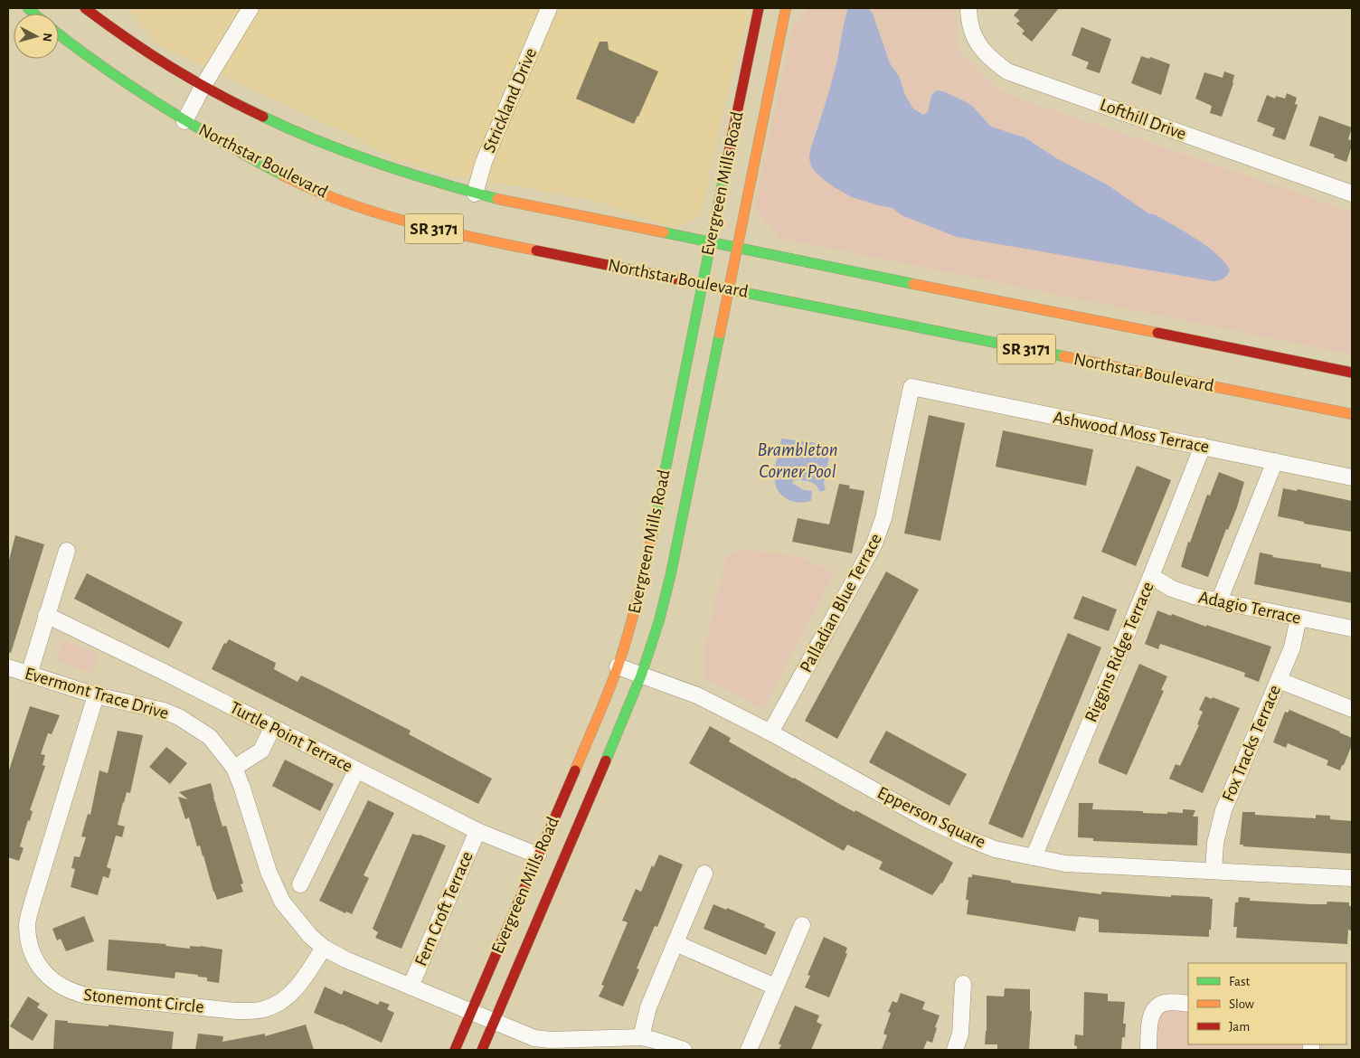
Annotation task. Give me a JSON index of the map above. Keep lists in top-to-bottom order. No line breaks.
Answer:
{"streets":{"main road":["Northstar Boulevard","Evergreen Mills Road","SR 3171"],"street":["Strickland Drive","Lofthill Drive","Ashwood Moss Terrace","Palladian Blue Terrace","Adagio Terrace","Riggins Ridge Terrace","Evermont Trace Drive","Turtle Point Terrace","Fox Tracks Terrace","Epperson Square","Fern Croft Terrace","Stonemont Circle"]},"crossings":[["Strickland Drive","SR 3171"],["Northstar Boulevard","Evergreen Mills Road"],["Evergreen Mills Road","SR 3171"],["Evergreen Mills Road","Evermont Trace Drive"],["Evergreen Mills Road","Turtle Point Terrace"],["Evergreen Mills Road","Epperson Square"],["Ashwood Moss Terrace","Palladian Blue Terrace"],["Ashwood Moss Terrace","Riggins Ridge Terrace"],["Palladian Blue Terrace","Epperson Square"],["Adagio Terrace","Riggins Ridge Terrace"],["Adagio Terrace","Fox Tracks Terrace"],["Riggins Ridge Terrace","Epperson Square"],["Evermont Trace Drive","Fern Croft Terrace"],["Evermont Trace Drive","Stonemont Circle"],["Turtle Point Terrace","Fern Croft Terrace"],["Fox Tracks Terrace","Epperson Square"]],"water":["Brambleton Corner Pool"],"legend":["Fast","Slow","Jam"],"north":"right"}
